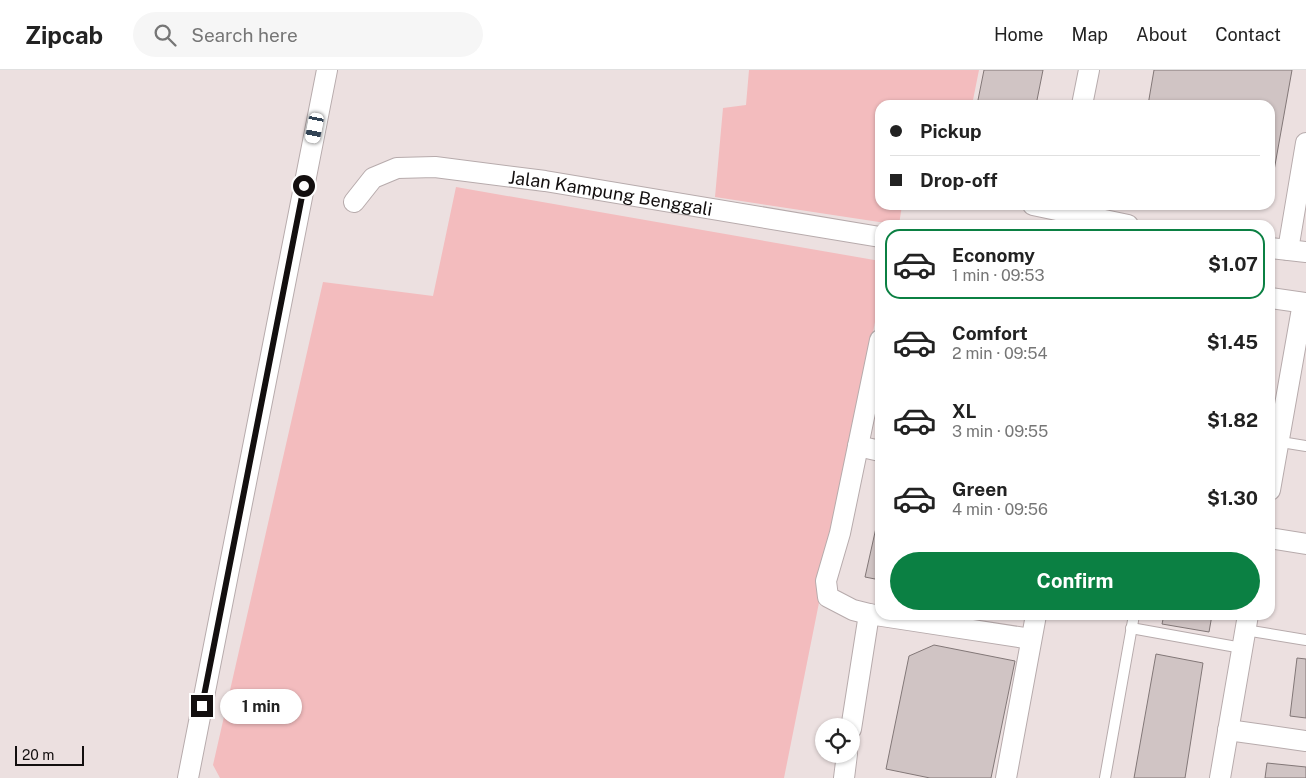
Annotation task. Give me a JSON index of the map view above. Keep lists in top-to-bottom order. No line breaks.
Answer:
{"streets":{"street":["Jalan Kampung Benggali"]},"scale_bar":"20 m","page":{"header":"Zipcab","search":"Search here","nav":["Home","Map","About","Contact"],"banner":["Pickup","Drop-off"],"list":[{"name":"Economy","note":"1 min · 09:53","value":"$1.07"},{"name":"Comfort","note":"2 min · 09:54","value":"$1.45"},{"name":"XL","note":"3 min · 09:55","value":"$1.82"},{"name":"Green","note":"4 min · 09:56","value":"$1.30"}],"buttons":"Confirm","bubble":"1 min","scale":"20 m"}}
